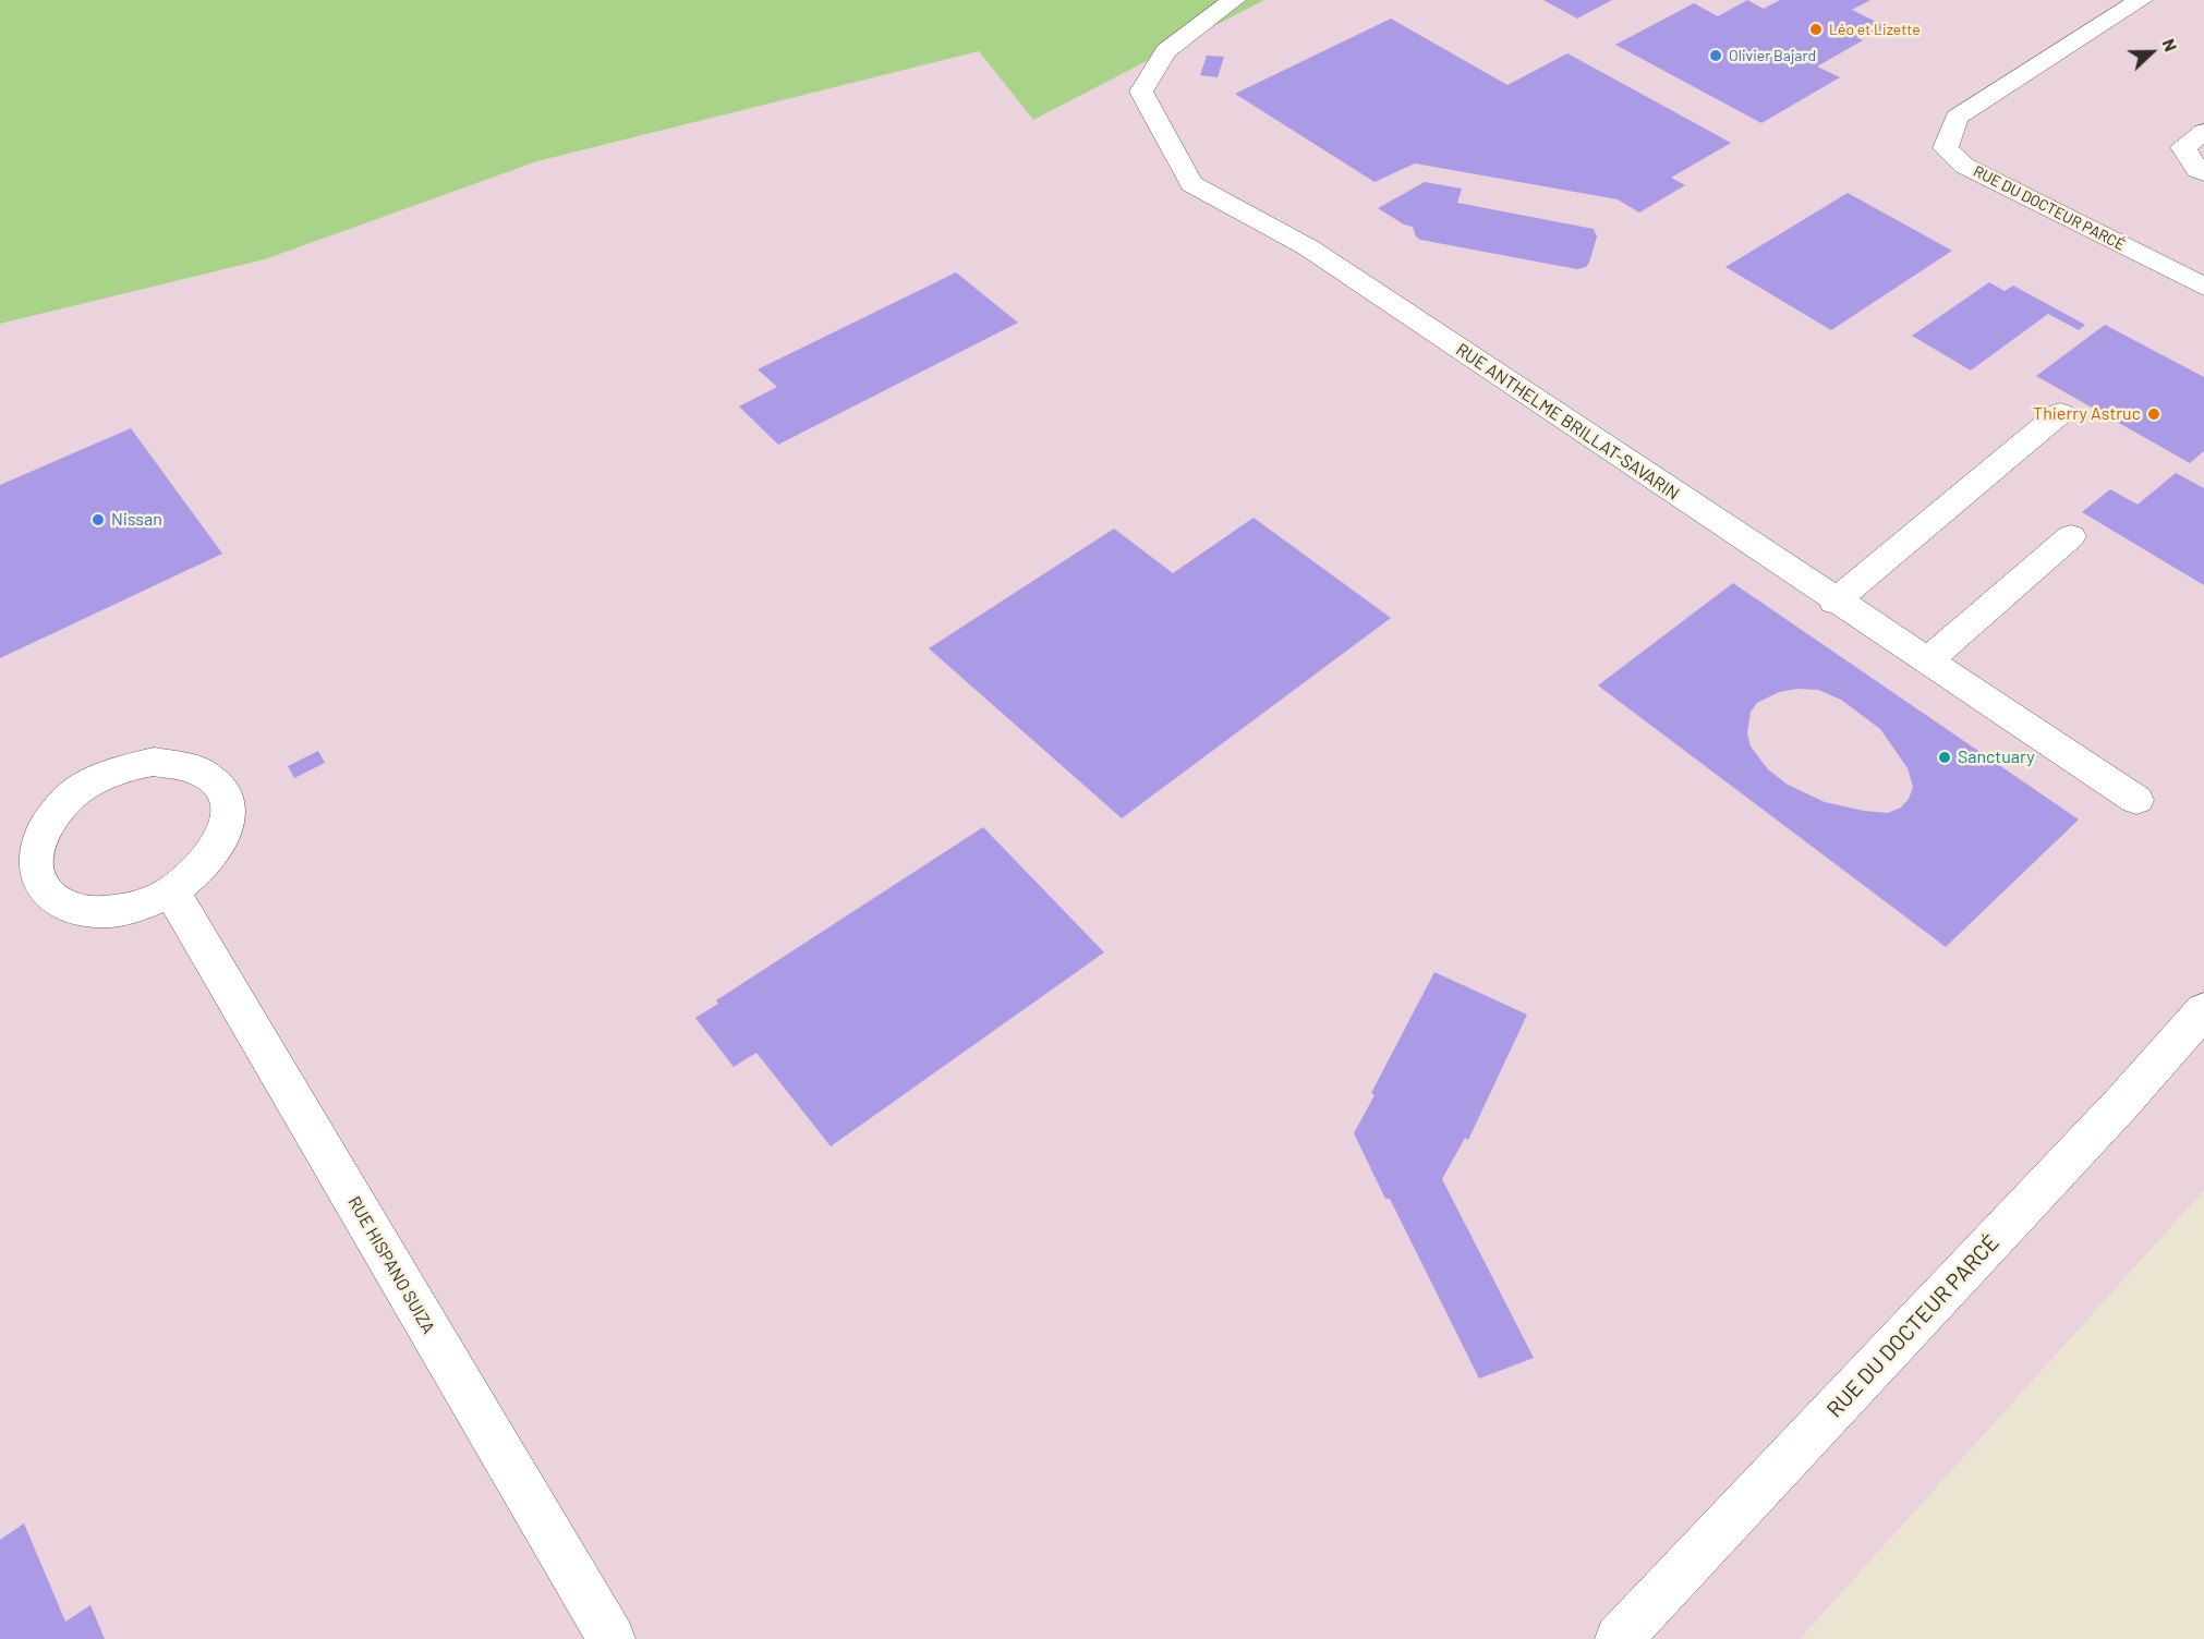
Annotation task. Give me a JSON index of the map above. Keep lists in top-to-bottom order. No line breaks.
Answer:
{"streets":{"street":["RUE DU DOCTEUR PARCÉ","RUE ANTHELME BRILLAT-SAVARIN","RUE HISPANO SUIZA"]},"places":["Léo et Lizette","Olivier Bajard","Thierry Astruc","Nissan","Sanctuary"],"north":"right"}
